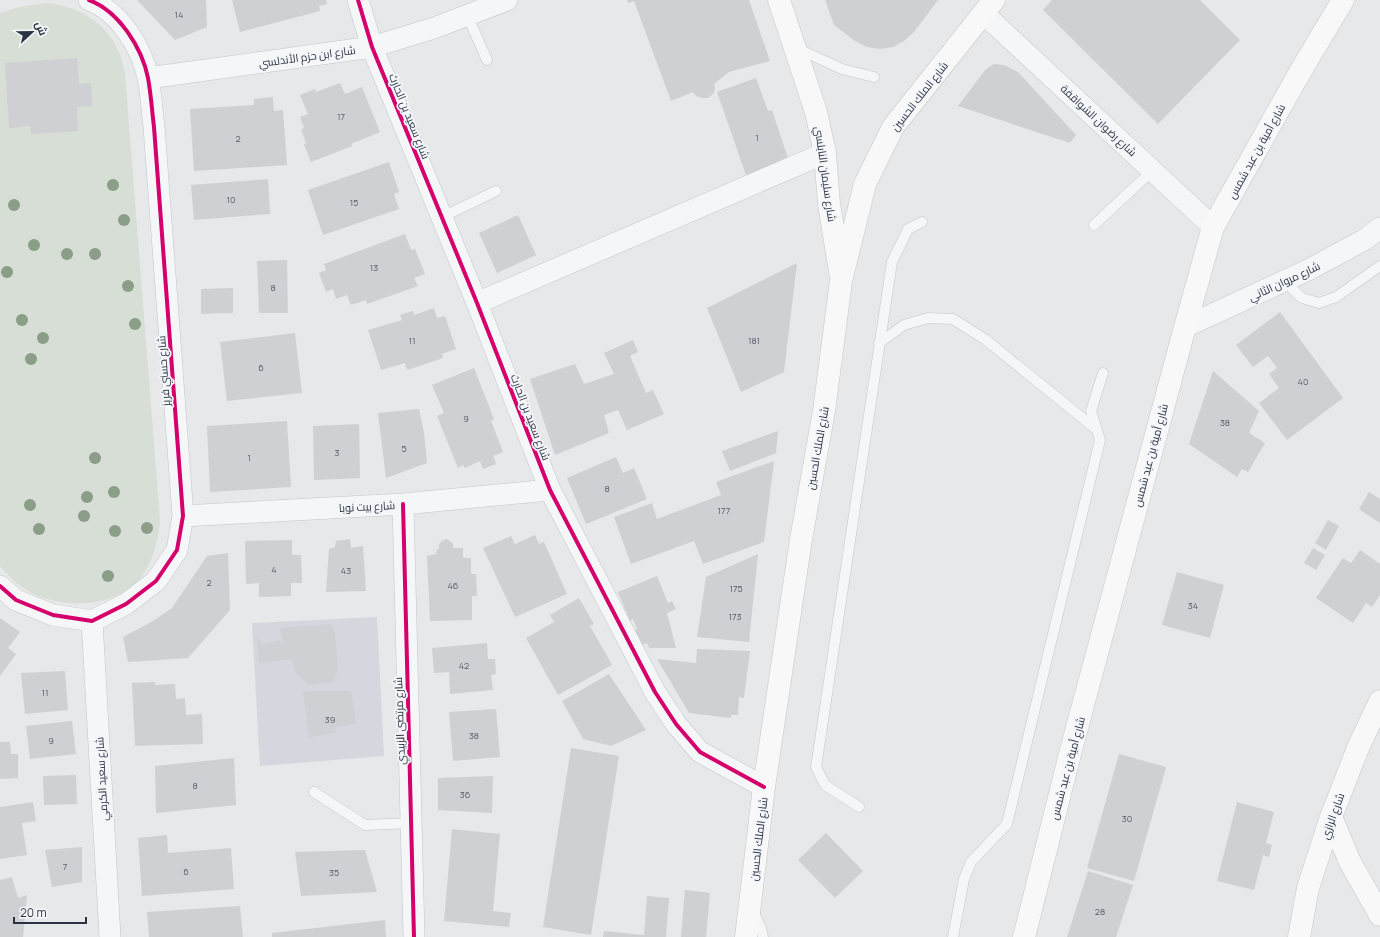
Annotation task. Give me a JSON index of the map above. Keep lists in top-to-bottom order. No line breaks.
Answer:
{"streets":{"main road":["شارع الملك الحسين","شارع أمية بن عبد شمس","شارع سليمان النابلسي","شارع الرازي"],"street":["شارع ابن حزم الأندلسي","شارع سعيد بن الحارث","شارع رضوان الشواقفة","شارع مروان الثاني","شارع حسني فريز","شارع بيت نوبا","شارع مرتضى الزبيدي","شارع سعيد الكرمي"]},"crossings":[["شارع ابن حزم الأندلسي","شارع سعيد بن الحارث"],["شارع ابن حزم الأندلسي","شارع حسني فريز"],["شارع الملك الحسين","شارع سعيد بن الحارث"],["شارع الملك الحسين","شارع رضوان الشواقفة"],["شارع الملك الحسين","شارع سليمان النابلسي"],["شارع سعيد بن الحارث","شارع بيت نوبا"],["شارع رضوان الشواقفة","شارع أمية بن عبد شمس"],["شارع أمية بن عبد شمس","شارع مروان الثاني"],["شارع حسني فريز","شارع بيت نوبا"],["شارع حسني فريز","شارع سعيد الكرمي"],["شارع بيت نوبا","شارع مرتضى الزبيدي"]],"house_numbers":["14","17","1","2","10","15","13","8","11","181","6","40","9","38","5","3","1","8","177","4","43","2","46","175","34","173","42","11","39","38","9","8","36","30","7","6","35","28"],"scale_bar":"20 m","north":"right"}
